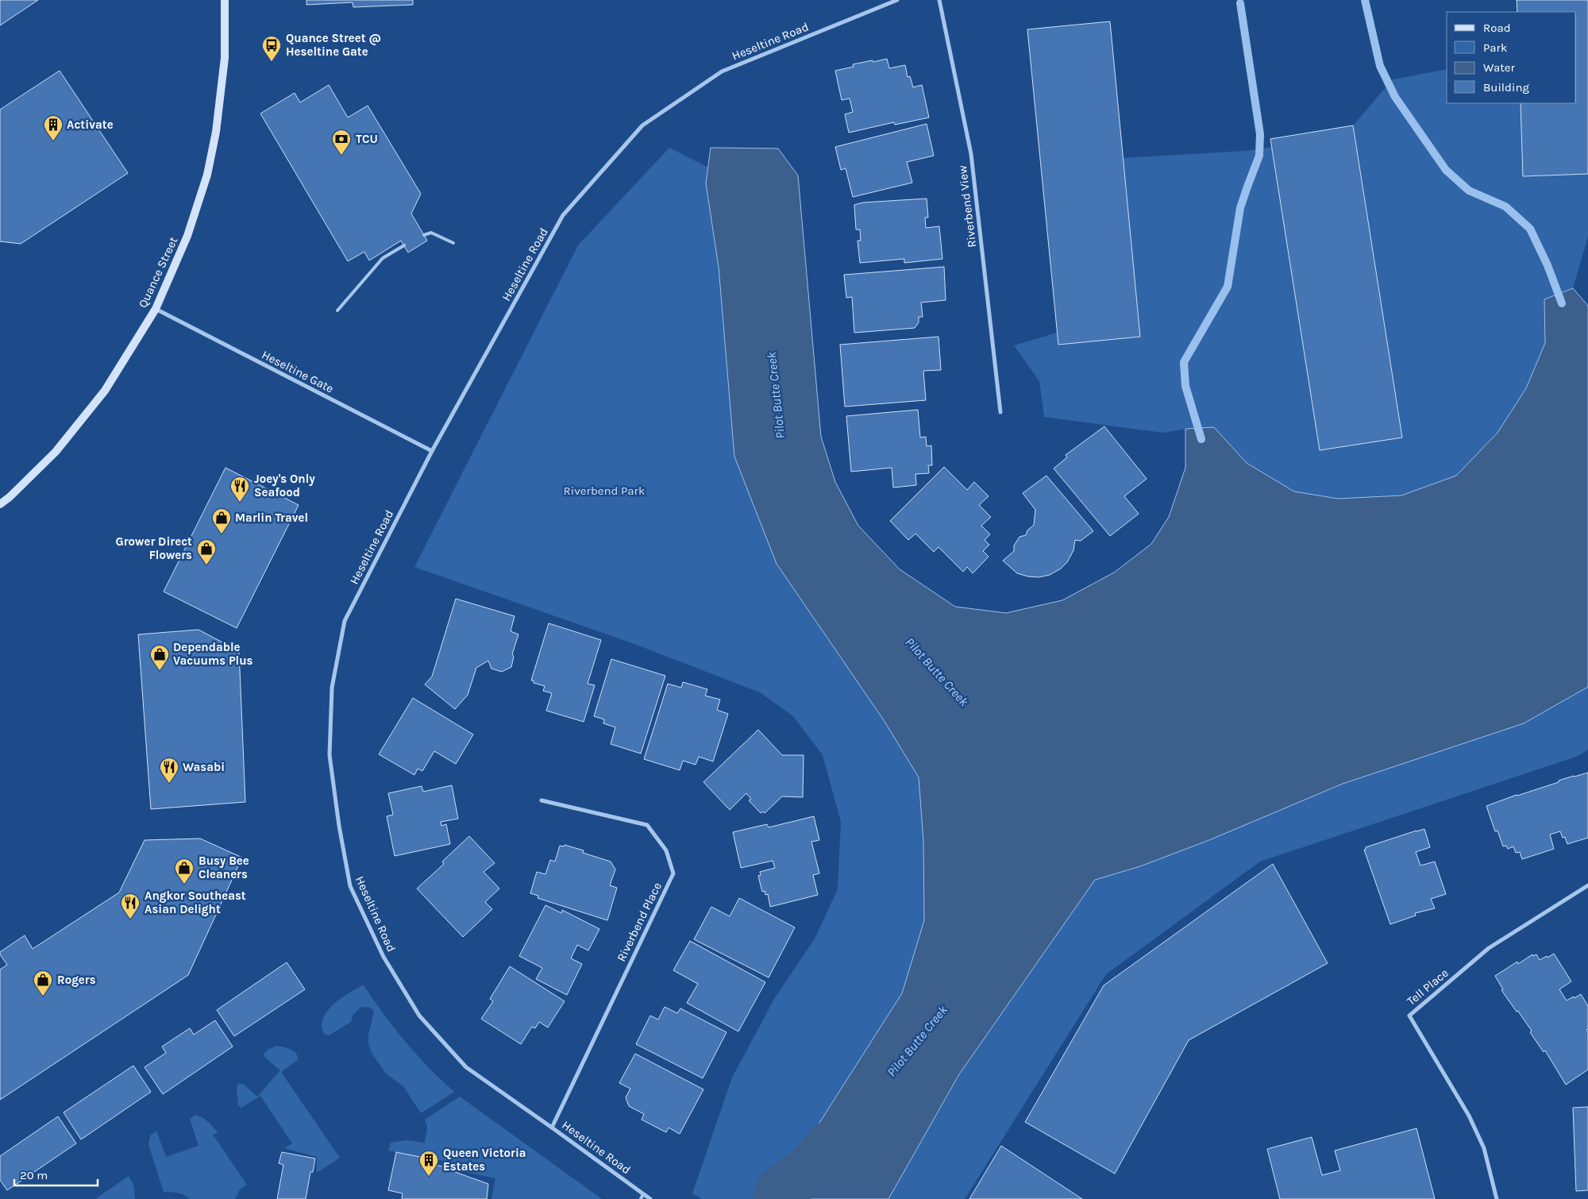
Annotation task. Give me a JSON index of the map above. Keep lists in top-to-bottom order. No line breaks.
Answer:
{"streets":{"street":["Heseltine Road","Riverbend View","Quance Street","Heseltine Gate","Riverbend Place","Tell Place"]},"crossings":[["Heseltine Road","Heseltine Gate"],["Heseltine Road","Riverbend Place"],["Quance Street","Heseltine Gate"]],"water":["Pilot Butte Creek"],"parks":["Riverbend Park"],"places":{"bus stop":["Quance Street @ Heseltine Gate"],"building":["Activate","Queen Victoria Estates"],"bank":["TCU"],"restaurant":["Joey's Only Seafood","Wasabi","Angkor Southeast Asian Delight"],"shop":["Marlin Travel","Grower Direct Flowers","Dependable Vacuums Plus","Busy Bee Cleaners","Rogers"]},"legend":["Road","Park","Water","Building"],"scale_bar":"20 m"}
